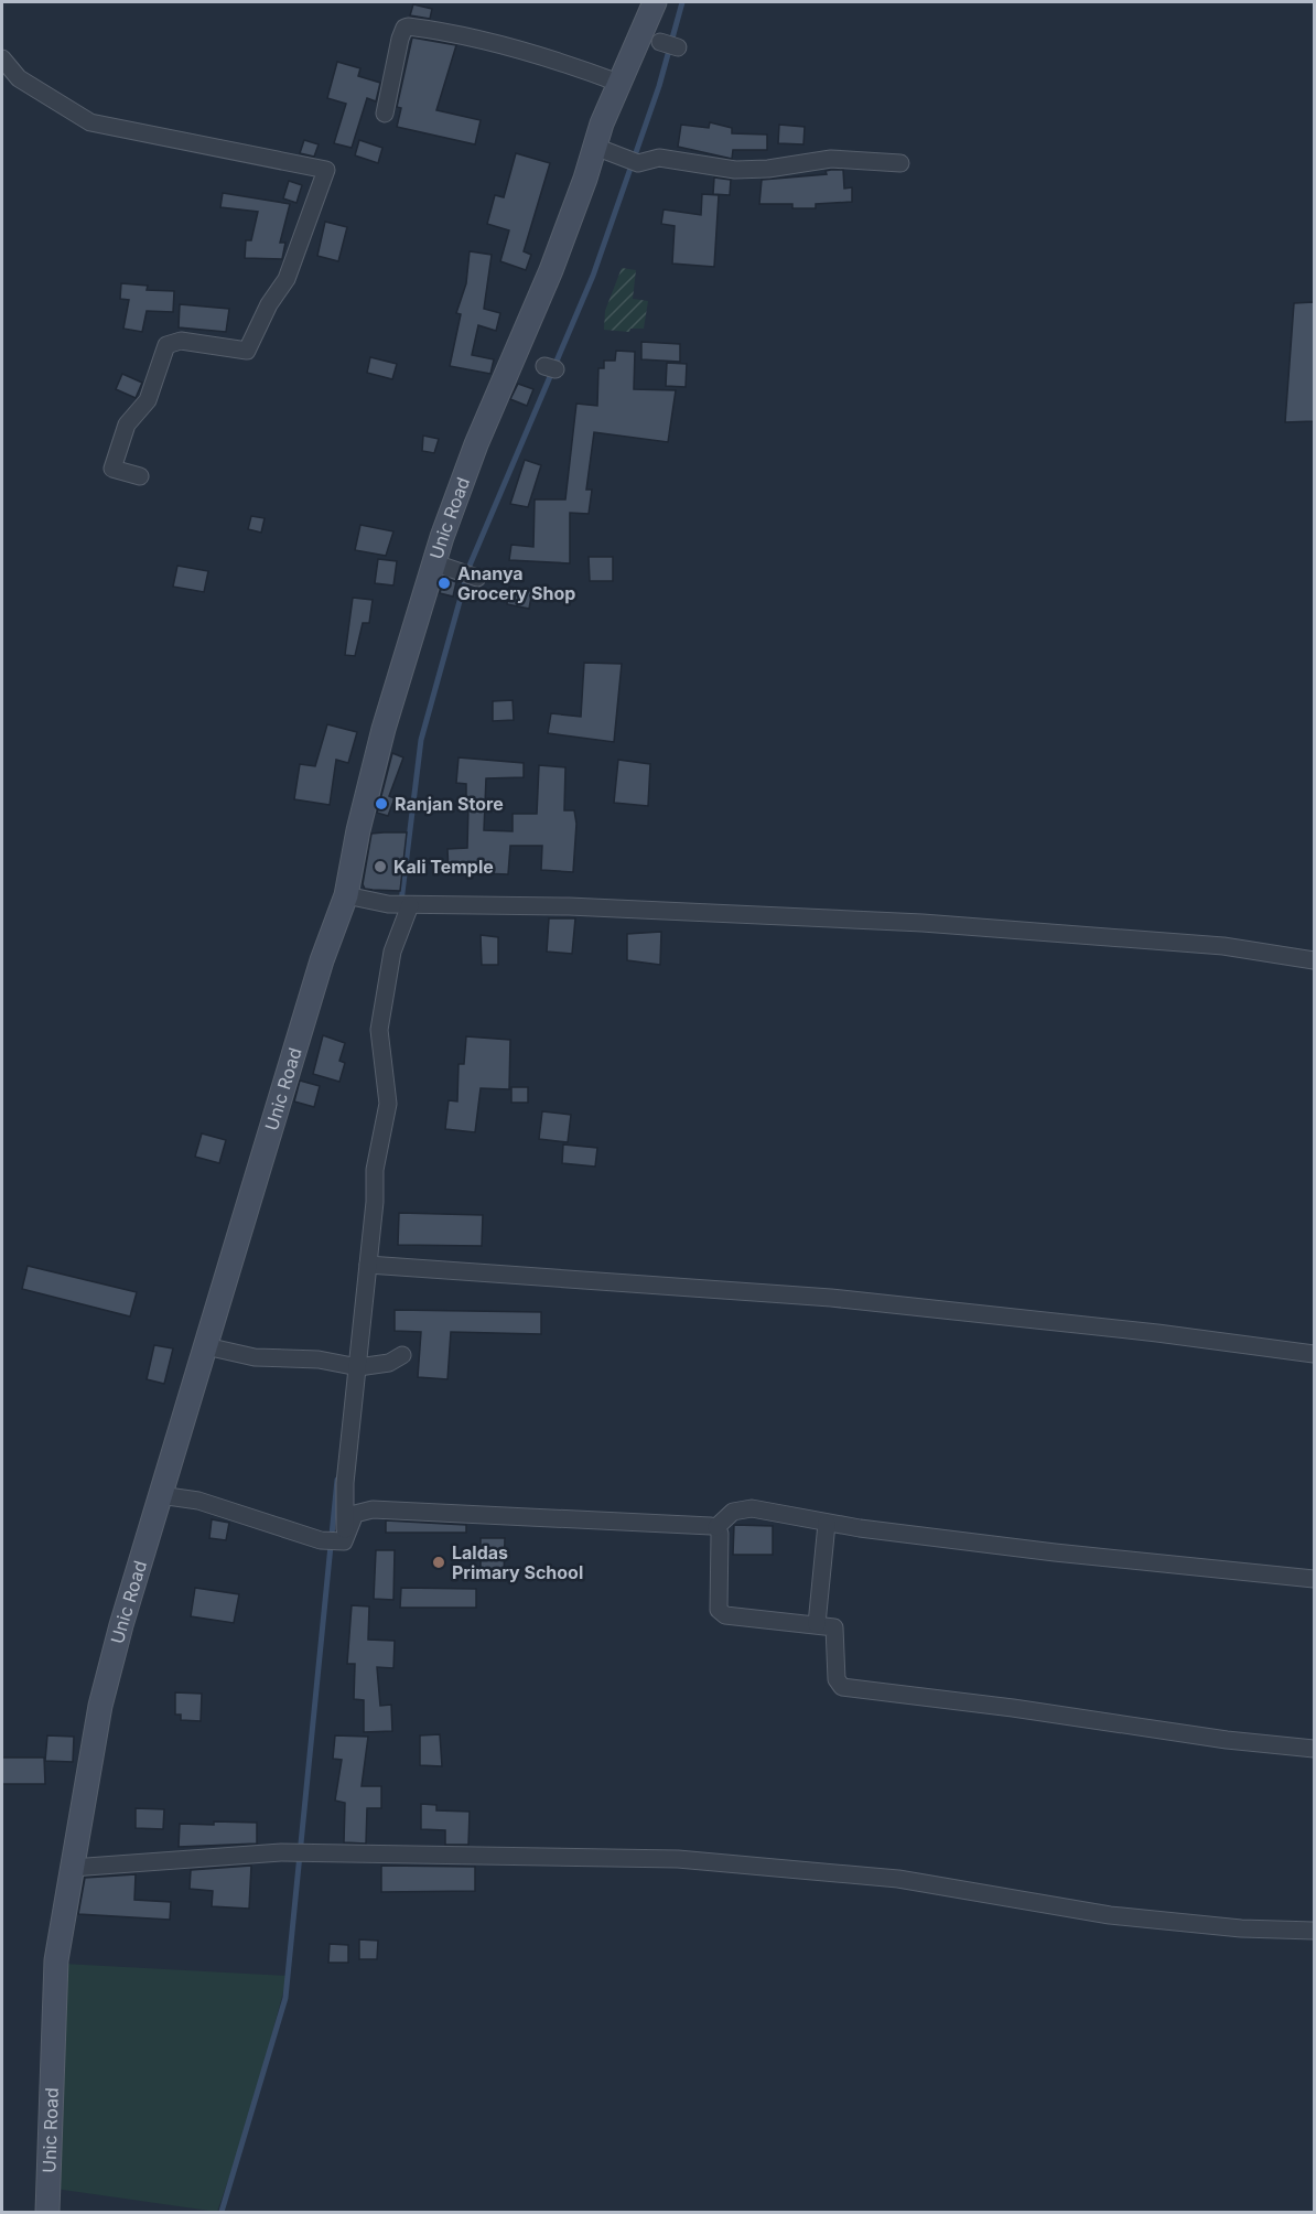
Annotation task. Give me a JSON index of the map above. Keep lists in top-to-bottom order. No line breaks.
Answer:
{"streets":{"main road":["Unic Road"]},"places":["Ananya Grocery Shop","Ranjan Store","Kali Temple","Laldas Primary School"]}
